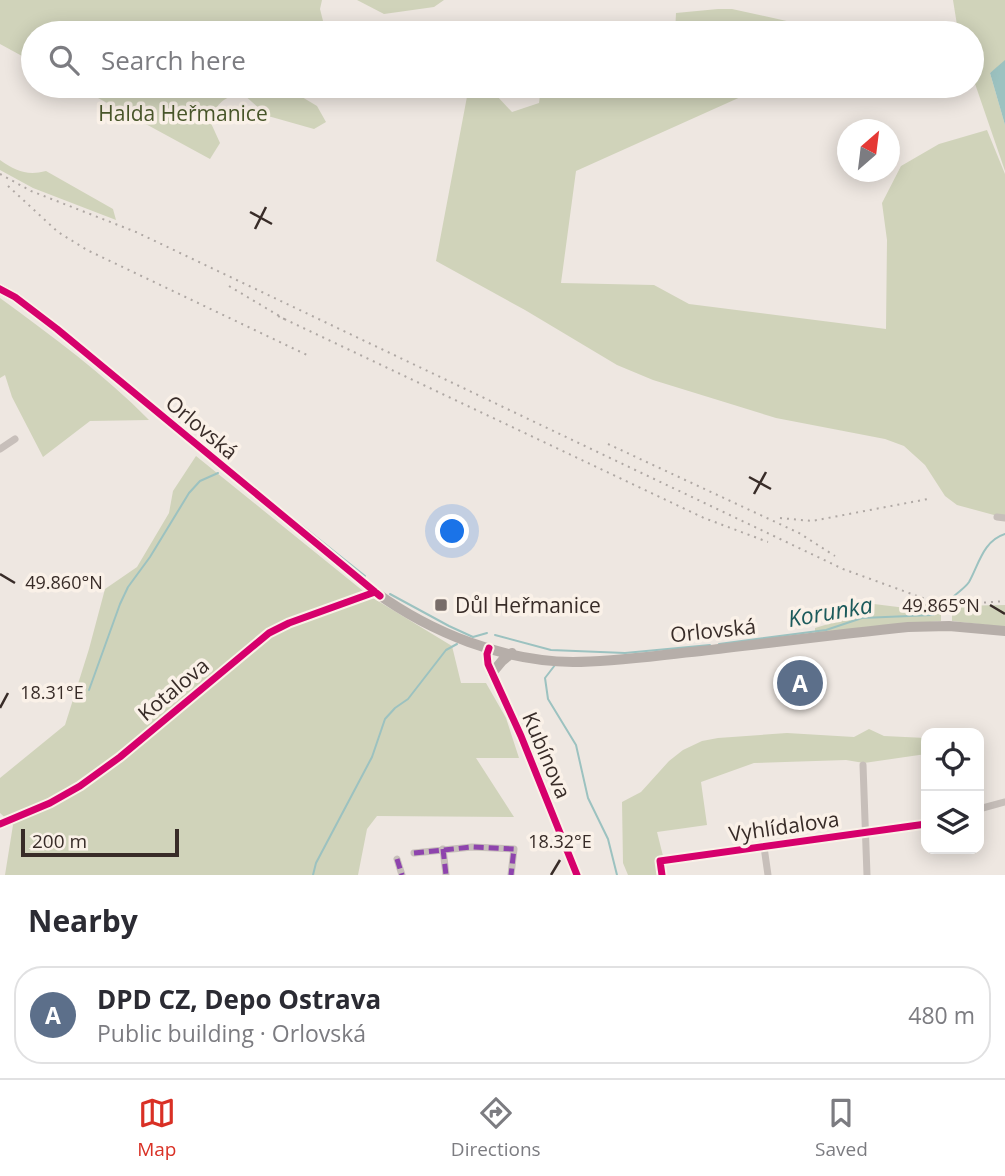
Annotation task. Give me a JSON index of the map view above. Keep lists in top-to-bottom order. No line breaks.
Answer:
{"streets":{"main road":["Orlovská"],"street":["Kotalova","Kubínova","Vyhlídalova"]},"crossings":[["Orlovská","Kotalova"],["Orlovská","Kubínova"]],"water":["Korunka"],"parks":["Halda Heřmanice"],"places":{"transit":["Důl Heřmanice"]},"scale_bar":"200 m","north":"top right","page":{"search":"Search here","pins":"A","scale":"200 m","heading":"Nearby","list":[{"mark":"A","name":"DPD CZ, Depo Ostrava","note":"Public building · Orlovská","value":"480 m"}],"nav":["Map","Directions","Saved"]},"coordinates":["49.860°N","49.865°N","18.31°E","18.32°E"]}
